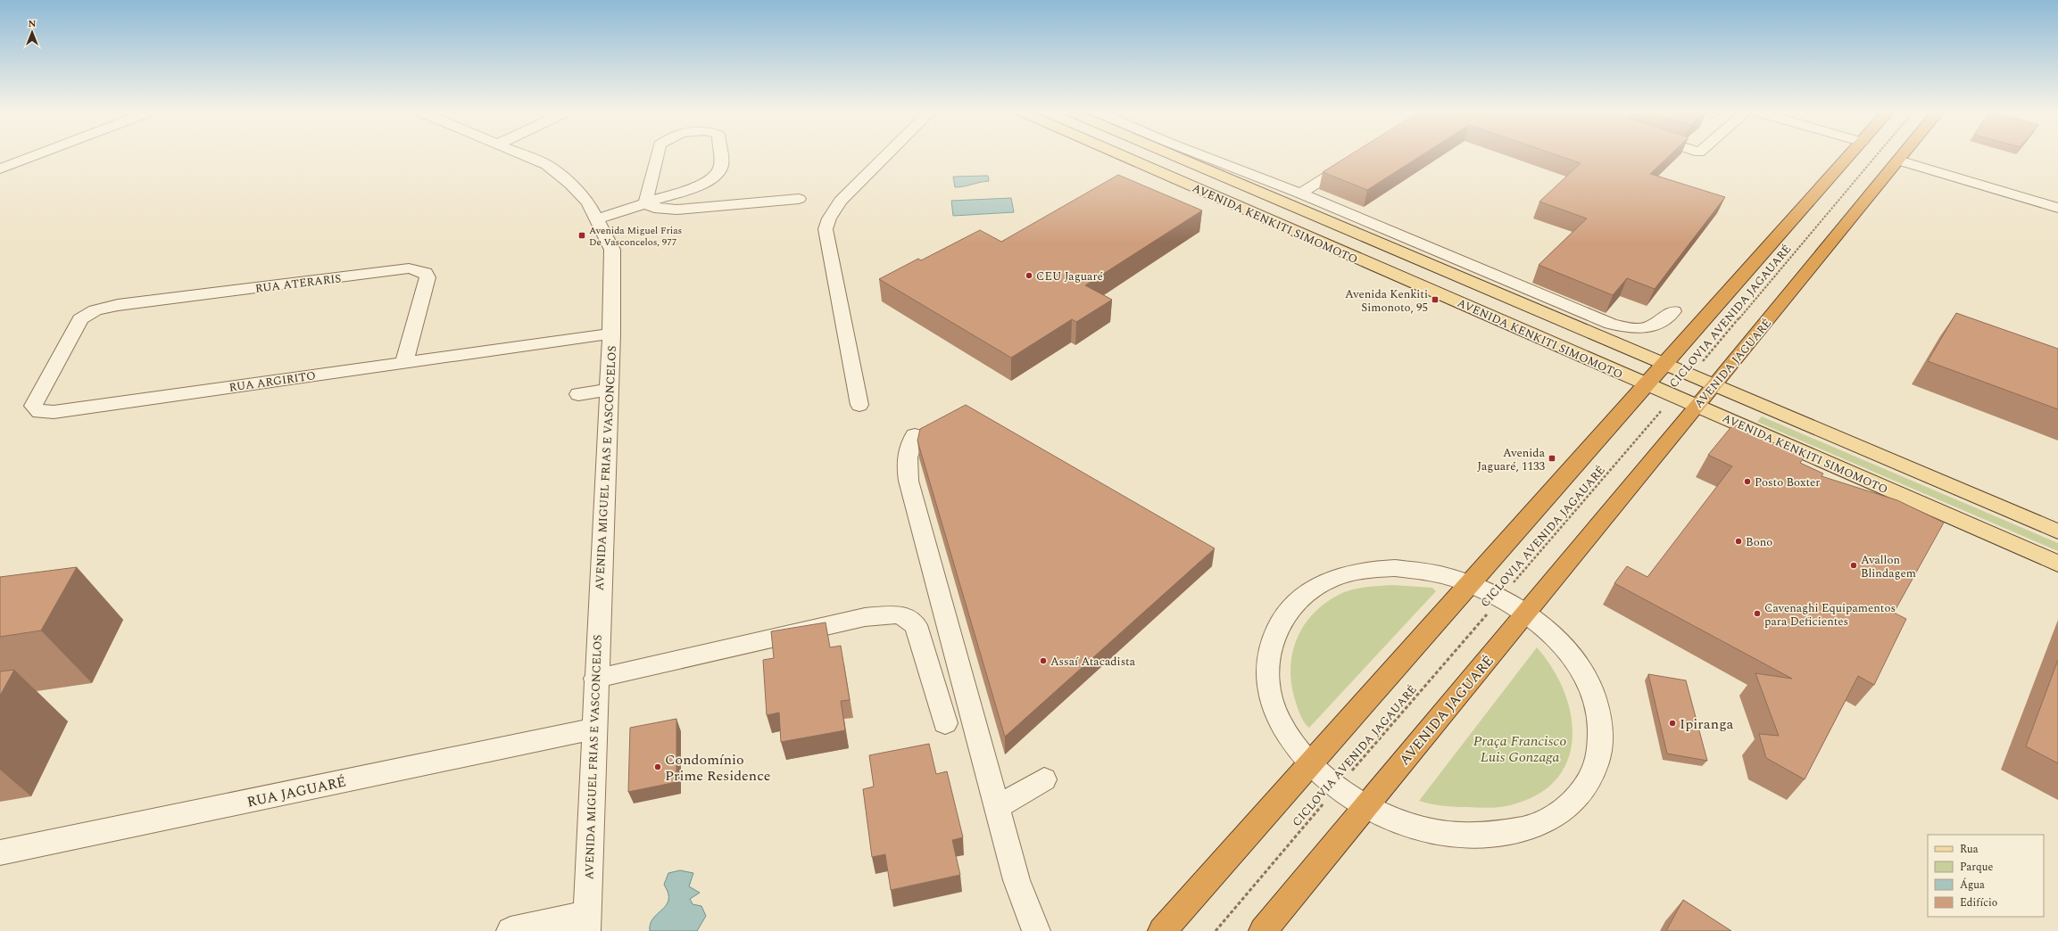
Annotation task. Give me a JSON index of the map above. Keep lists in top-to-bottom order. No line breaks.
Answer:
{"streets":{"highway":["AVENIDA JAGUARÉ"],"main road":["AVENIDA KENKITI SIMOMOTO"],"street":["RUA ATERARIS","RUA ARGIRITO","AVENIDA MIGUEL FRIAS E VASCONCELOS","RUA JAGUARÉ"],"path":["CICLOVIA AVENIDA JAGAUARÉ"]},"crossings":[["AVENIDA KENKITI SIMOMOTO","CICLOVIA AVENIDA JAGAUARÉ"],["AVENIDA KENKITI SIMOMOTO","AVENIDA JAGUARÉ"],["RUA ATERARIS","RUA ARGIRITO"],["RUA ARGIRITO","AVENIDA MIGUEL FRIAS E VASCONCELOS"],["AVENIDA MIGUEL FRIAS E VASCONCELOS","RUA JAGUARÉ"]],"parks":["Praça Francisco Luis Gonzaga"],"places":{"transit":["Avenida Miguel Frias De Vasconcelos, 977","Avenida Kenkiti Simonoto, 95","Avenida Jaguaré, 1133"],"other":["CEU Jaguaré","Posto Boxter","Bono","Avallon Blindagem","Cavenaghi Equipamentos para Deficientes","Assaí Atacadista","Ipiranga","Condomínio Prime Residence"]},"legend":["Rua","Parque","Água","Edifício"],"north":"top"}
